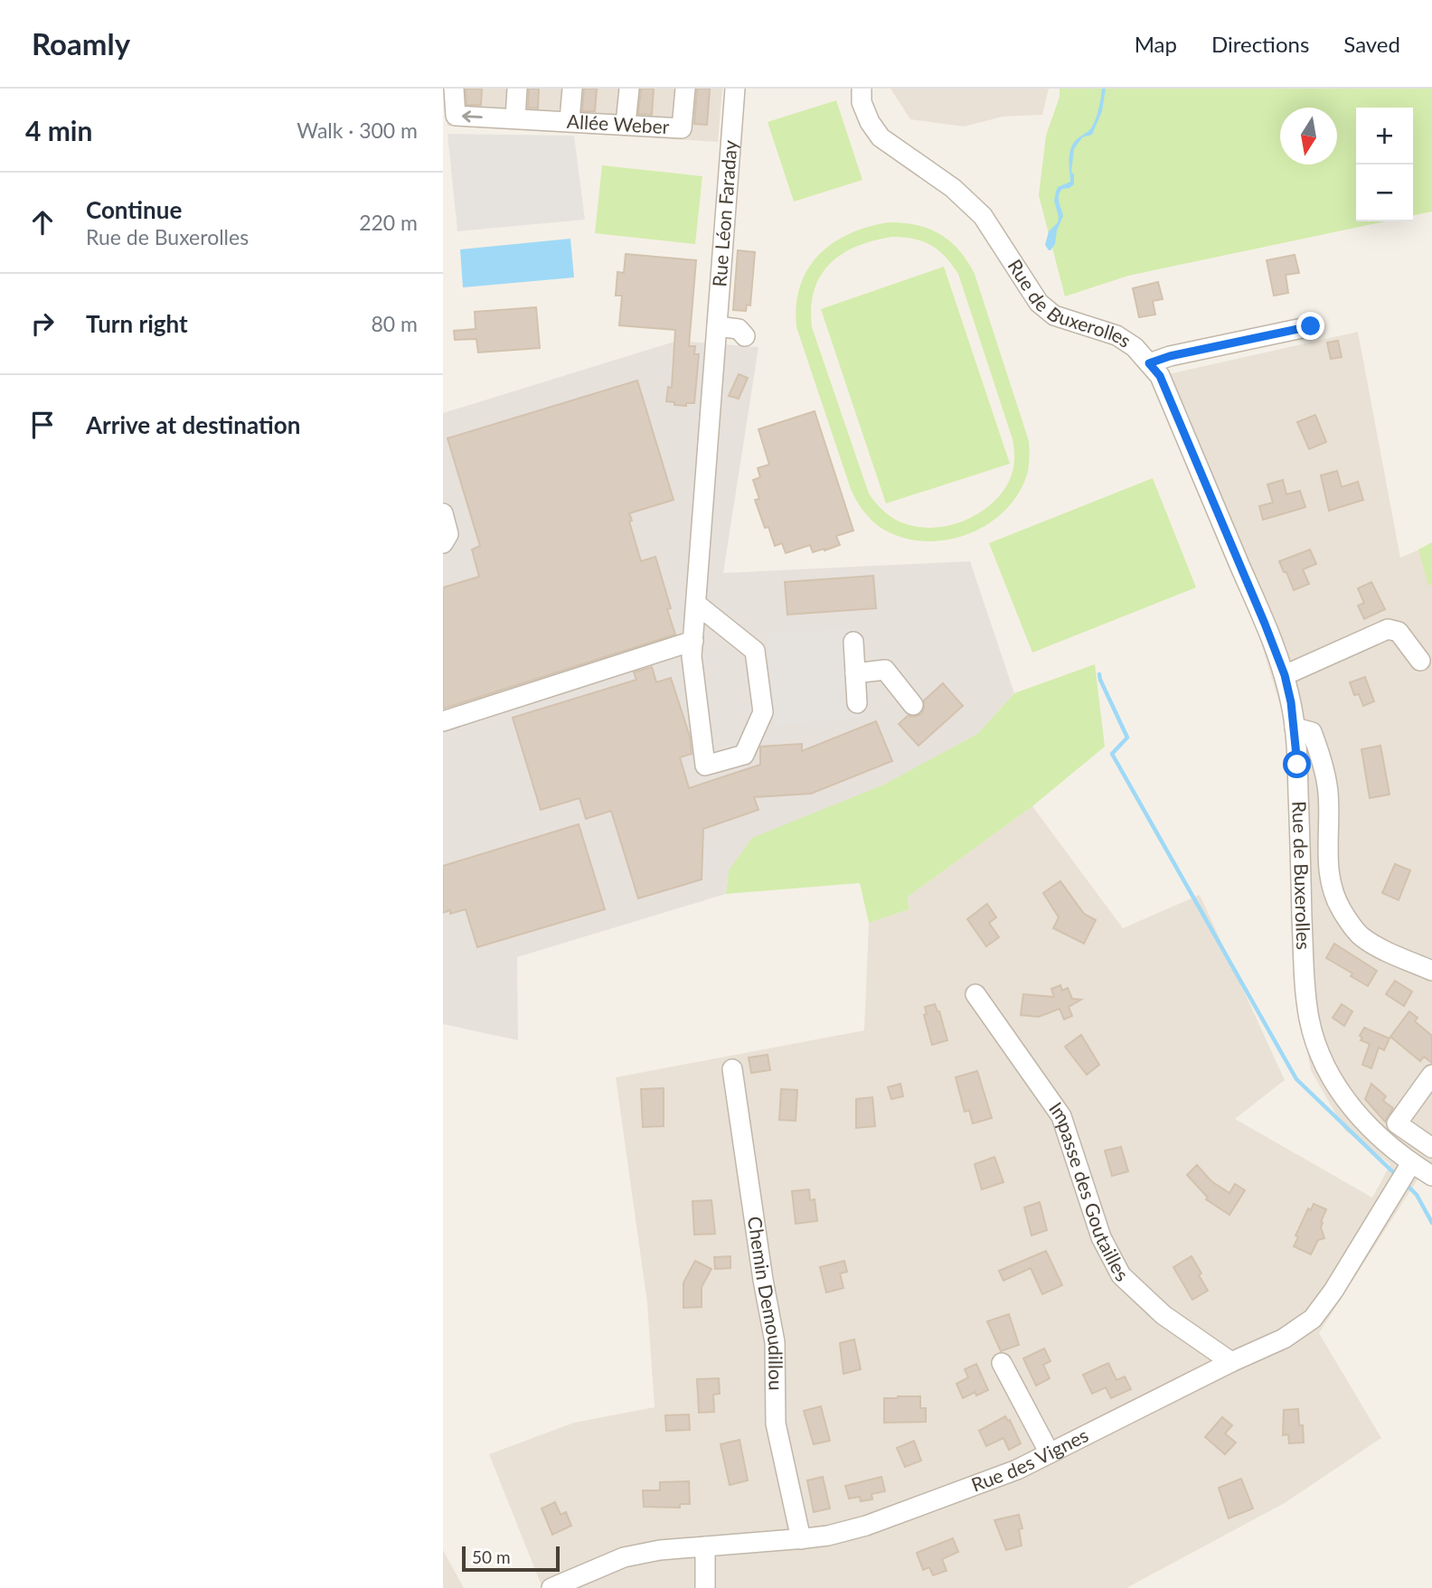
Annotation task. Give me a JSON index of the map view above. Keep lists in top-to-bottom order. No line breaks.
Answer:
{"streets":{"street":["Allée Weber","Rue Léon Faraday","Rue de Buxerolles","Impasse des Goutailles","Chemin Demoudillou","Rue des Vignes"]},"crossings":[["Rue de Buxerolles","Rue des Vignes"],["Impasse des Goutailles","Rue des Vignes"],["Chemin Demoudillou","Rue des Vignes"]],"scale_bar":"50 m","north":"bottom","page":{"header":"Roamly","nav":["Map","Directions","Saved"],"heading":["4 min","Walk · 300 m"],"map_buttons":["+","−"],"list":[["Continue","Rue de Buxerolles","220 m"],["Turn right","80 m"],"Arrive at destination"],"scale":"50 m"}}
